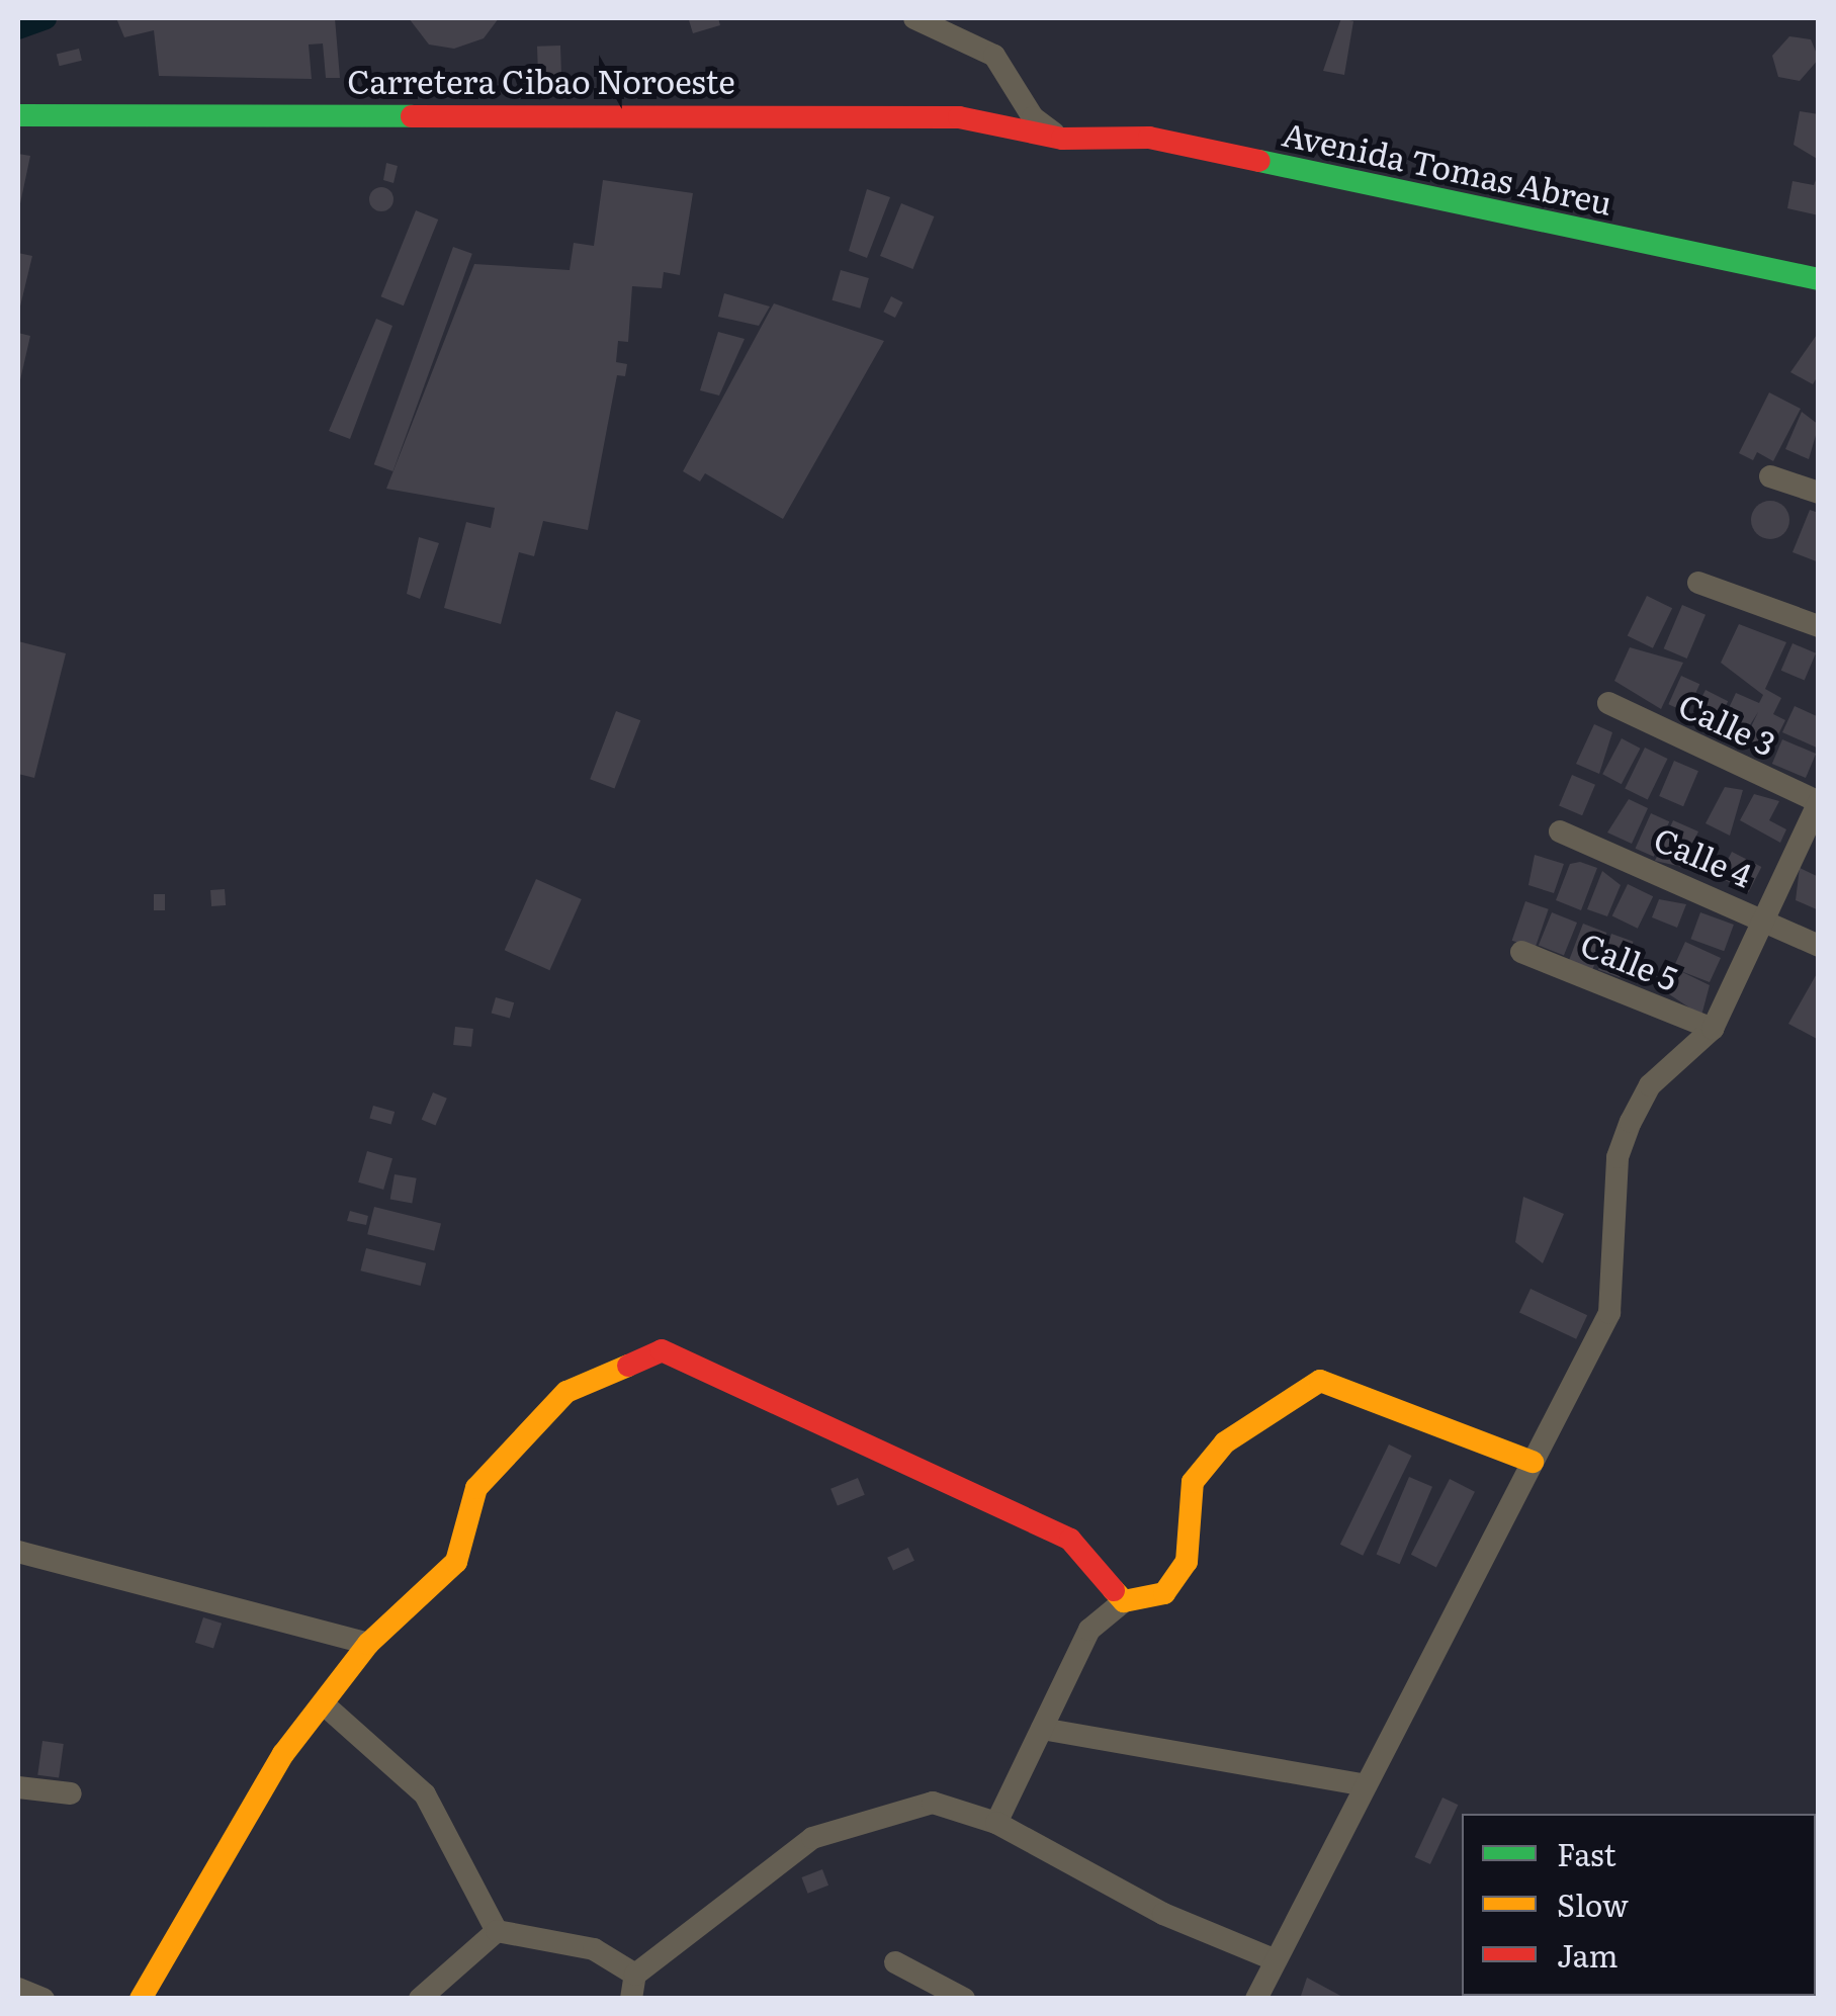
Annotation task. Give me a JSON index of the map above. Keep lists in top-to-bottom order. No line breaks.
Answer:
{"streets":{"street":["Carretera Cibao Noroeste","Avenida Tomas Abreu","Calle 3","Calle 4","Calle 5"]},"crossings":[["Carretera Cibao Noroeste","Avenida Tomas Abreu"]],"legend":["Fast","Slow","Jam"]}
